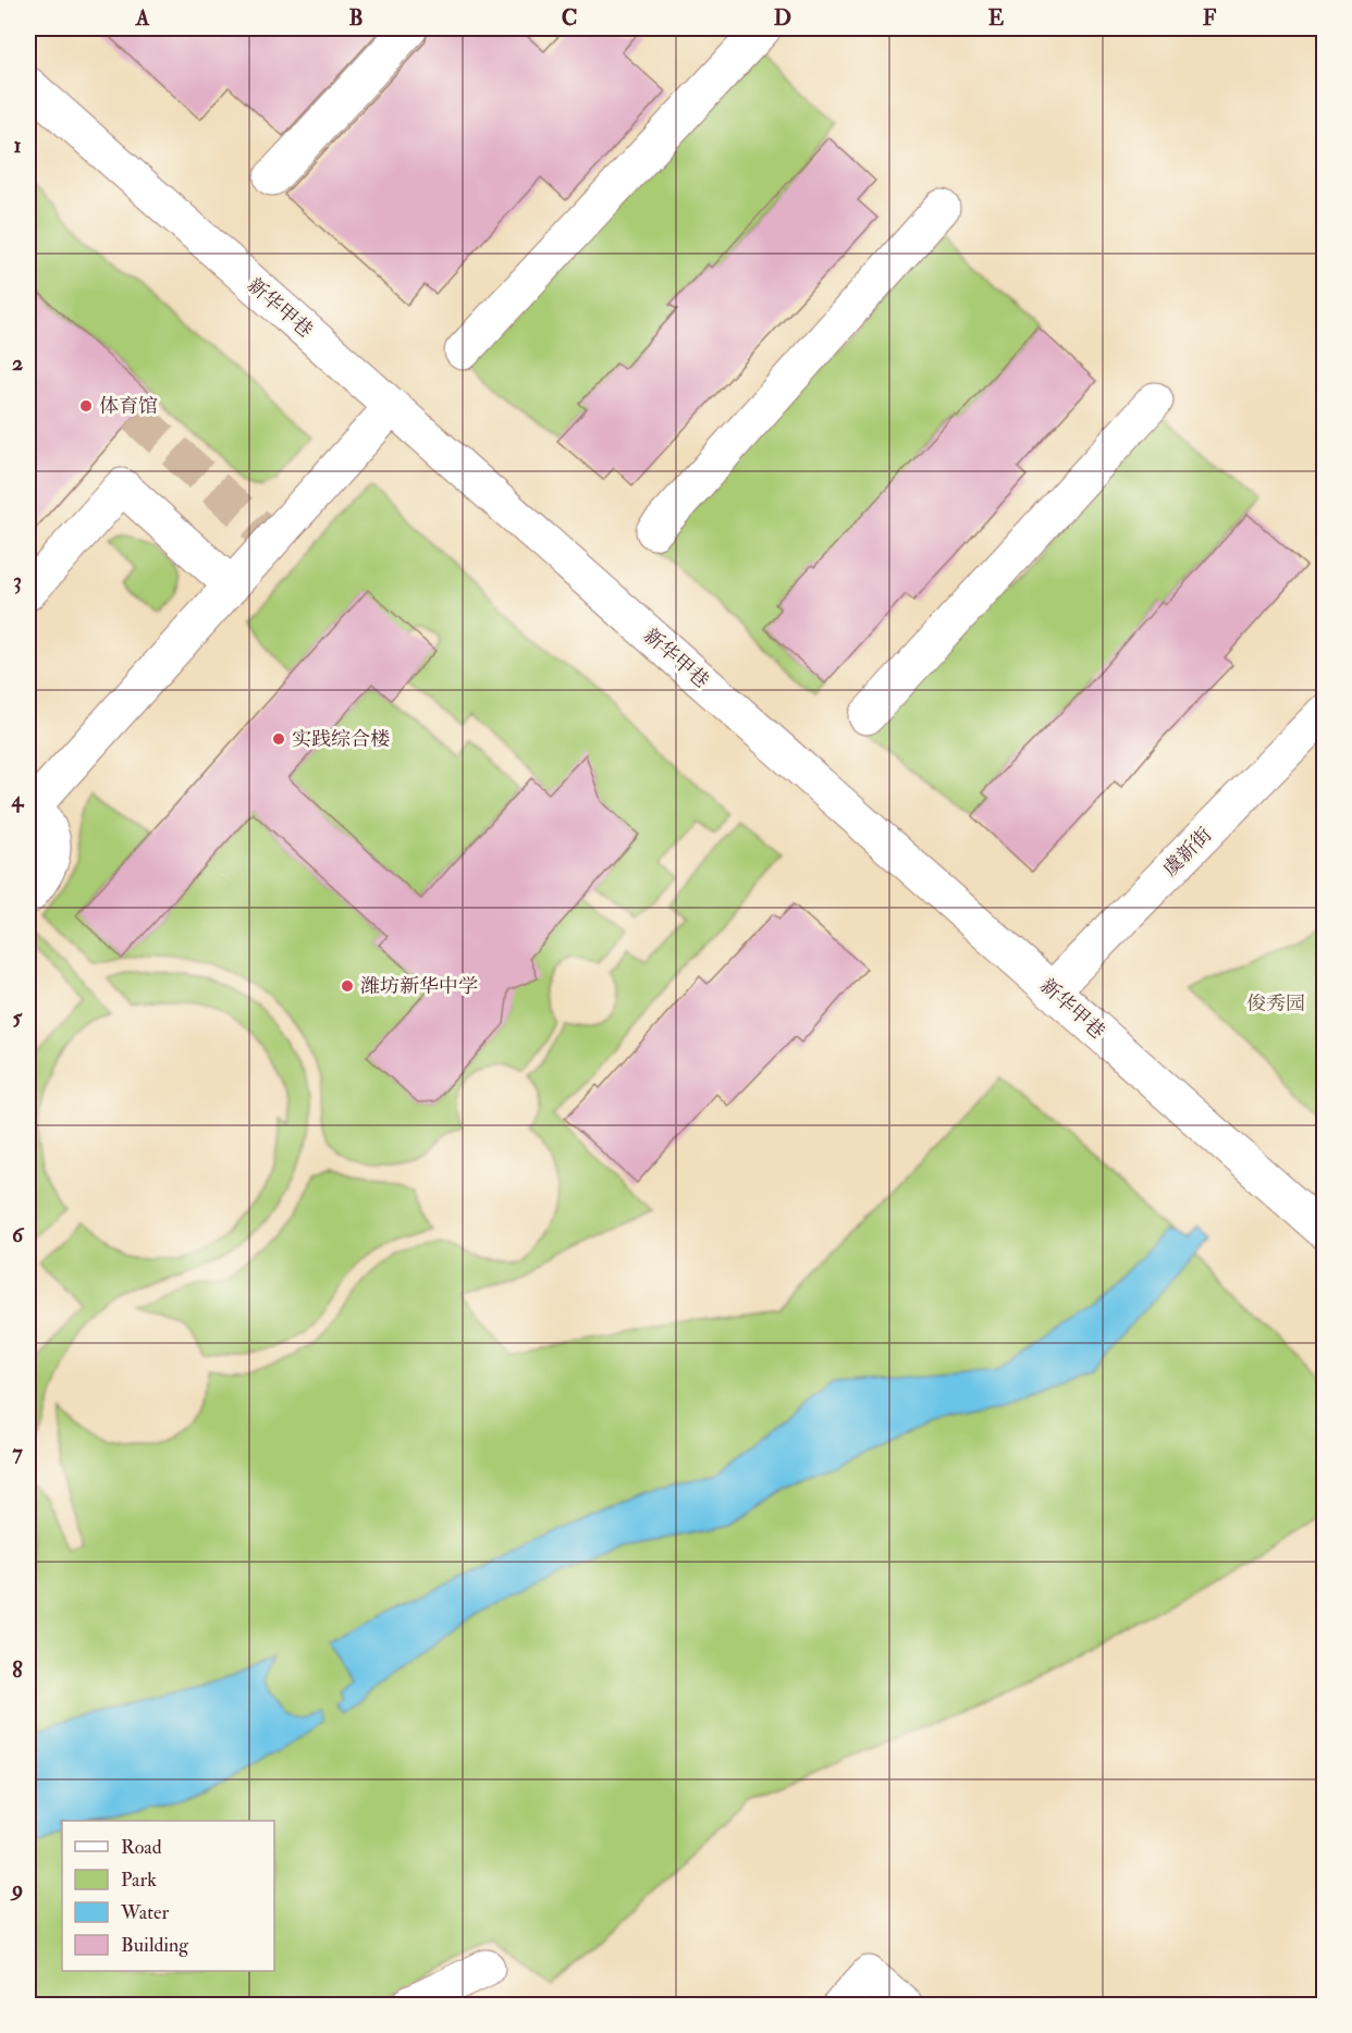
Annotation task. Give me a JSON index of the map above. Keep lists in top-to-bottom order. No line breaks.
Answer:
{"streets":{"street":["新华甲巷","虞新街"]},"crossings":[["新华甲巷","虞新街"]],"parks":["俊秀园"],"places":["体育馆","实践综合楼","潍坊新华中学"],"legend":["Road","Park","Water","Building"],"grid":{"columns":["A","B","C","D","E","F"],"rows":["1","2","3","4","5","6","7","8","9"]}}
